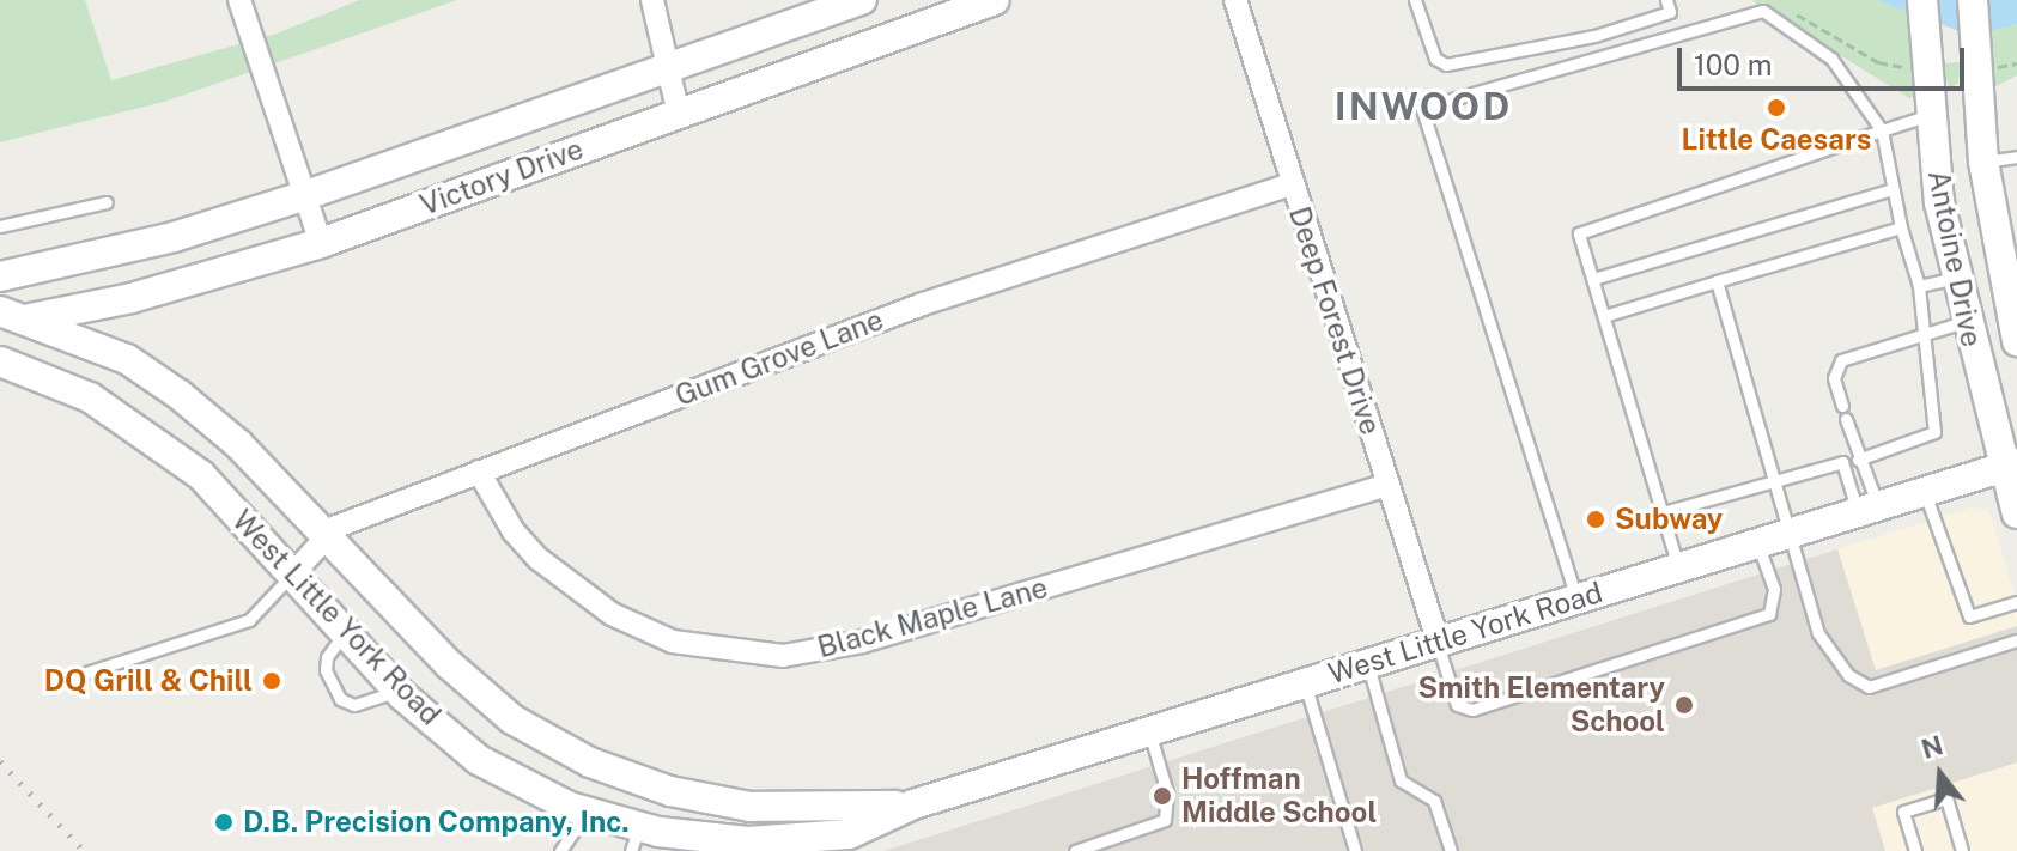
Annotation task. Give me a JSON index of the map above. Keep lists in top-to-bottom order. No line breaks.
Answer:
{"streets":{"street":["Victory Drive","Antoine Drive","Deep Forest Drive","Gum Grove Lane","West Little York Road","Black Maple Lane"]},"crossings":[["Victory Drive","West Little York Road"],["Antoine Drive","West Little York Road"],["Deep Forest Drive","Gum Grove Lane"],["Deep Forest Drive","West Little York Road"],["Deep Forest Drive","Black Maple Lane"],["Gum Grove Lane","West Little York Road"],["Gum Grove Lane","Black Maple Lane"]],"districts":["INWOOD"],"places":["Little Caesars","Subway","DQ Grill & Chill","Smith Elementary School","Hoffman Middle School","D.B. Precision Company, Inc."],"scale_bar":"100 m","north":"top"}
